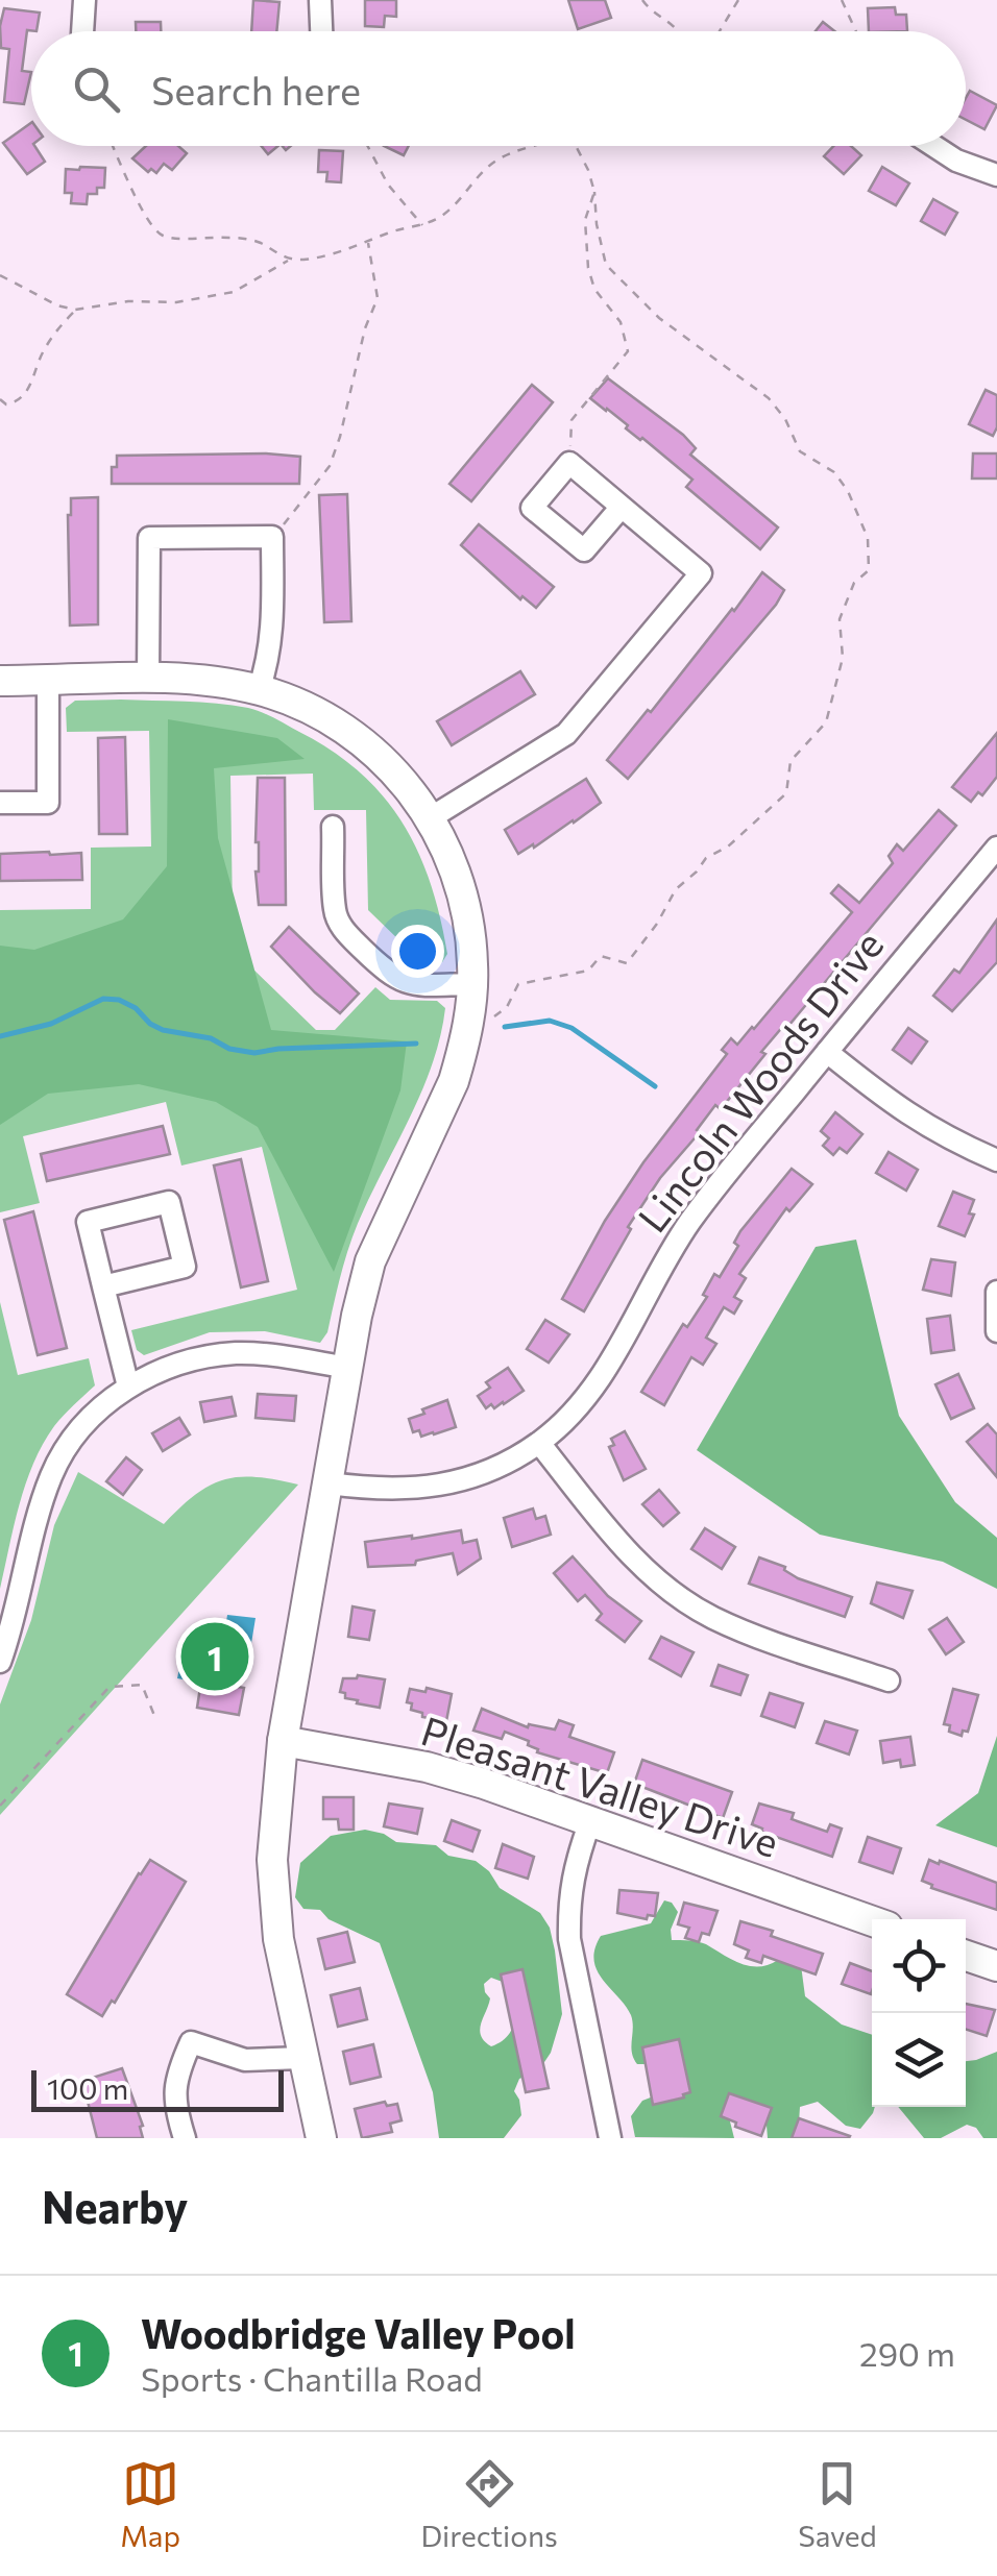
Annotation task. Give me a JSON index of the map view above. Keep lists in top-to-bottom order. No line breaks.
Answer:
{"streets":{"street":["Lincoln Woods Drive","Pleasant Valley Drive"]},"scale_bar":"100 m","page":{"search":"Search here","pins":"1","scale":"100 m","heading":"Nearby","list":[{"mark":"1","name":"Woodbridge Valley Pool","note":"Sports · Chantilla Road","value":"290 m"}],"nav":["Map","Directions","Saved"]}}
